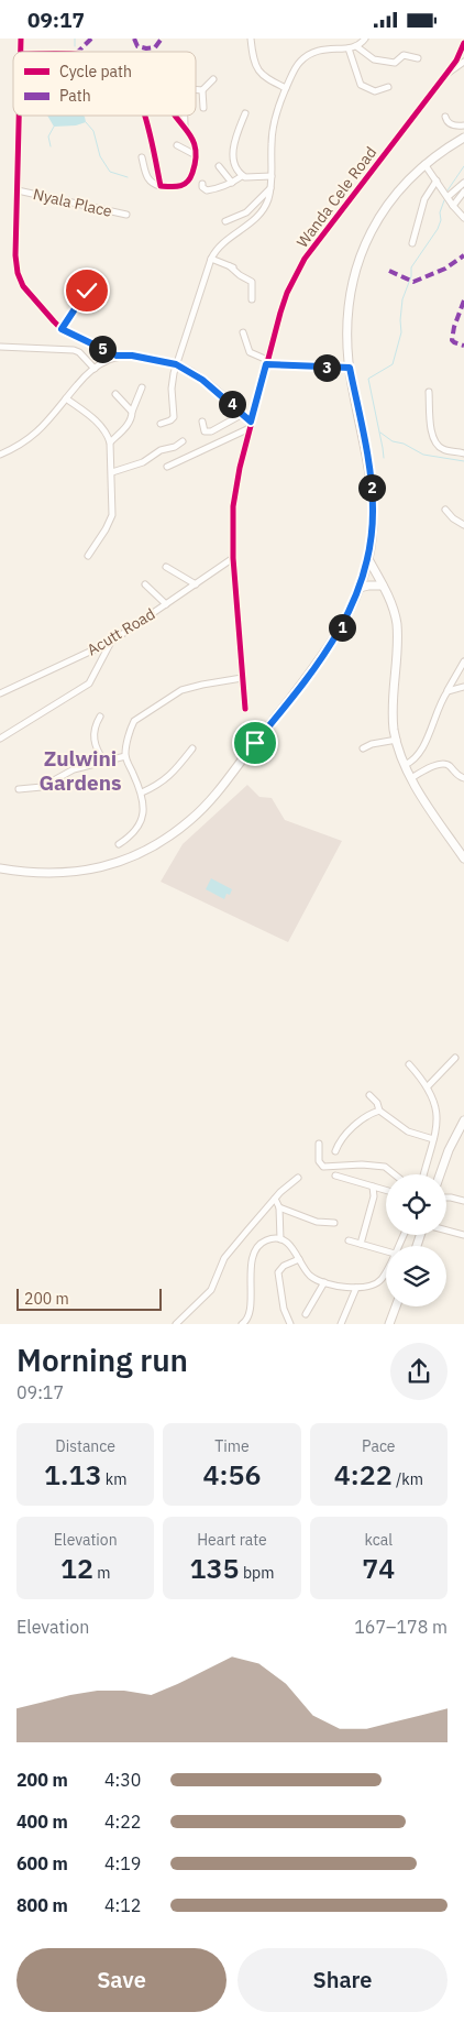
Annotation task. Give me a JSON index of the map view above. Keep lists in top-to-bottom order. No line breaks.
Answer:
{"streets":{"street":["Wanda Cele Road","Nyala Place","Acutt Road"]},"crossings":[["Wanda Cele Road","Acutt Road"]],"districts":["Zulwini Gardens"],"legend":["Cycle path","Path"],"scale_bar":"200 m","page":{"status":"09:17","pins":["5","3","4","2","1"],"scale":"200 m","heading":["Morning run","09:17"],"stats":[["Distance","1.13 km"],["Time","4:56"],["Pace","4:22 /km"],["Elevation","12 m"],["Heart rate","135 bpm"],["kcal","74"]],"chart":["Elevation","167–178 m"],"list":[{"name":"200 m","note":"4:30"},{"name":"400 m","note":"4:22"},{"name":"600 m","note":"4:19"},{"name":"800 m","note":"4:12"}],"buttons":["Save","Share"]}}
